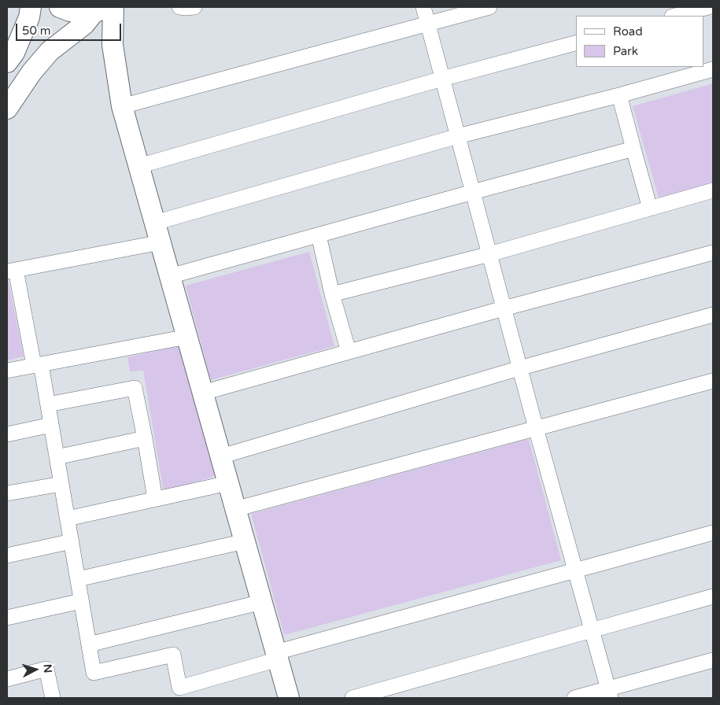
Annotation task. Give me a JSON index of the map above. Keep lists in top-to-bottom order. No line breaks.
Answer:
{"legend":["Road","Park"],"scale_bar":"50 m","north":"right"}
